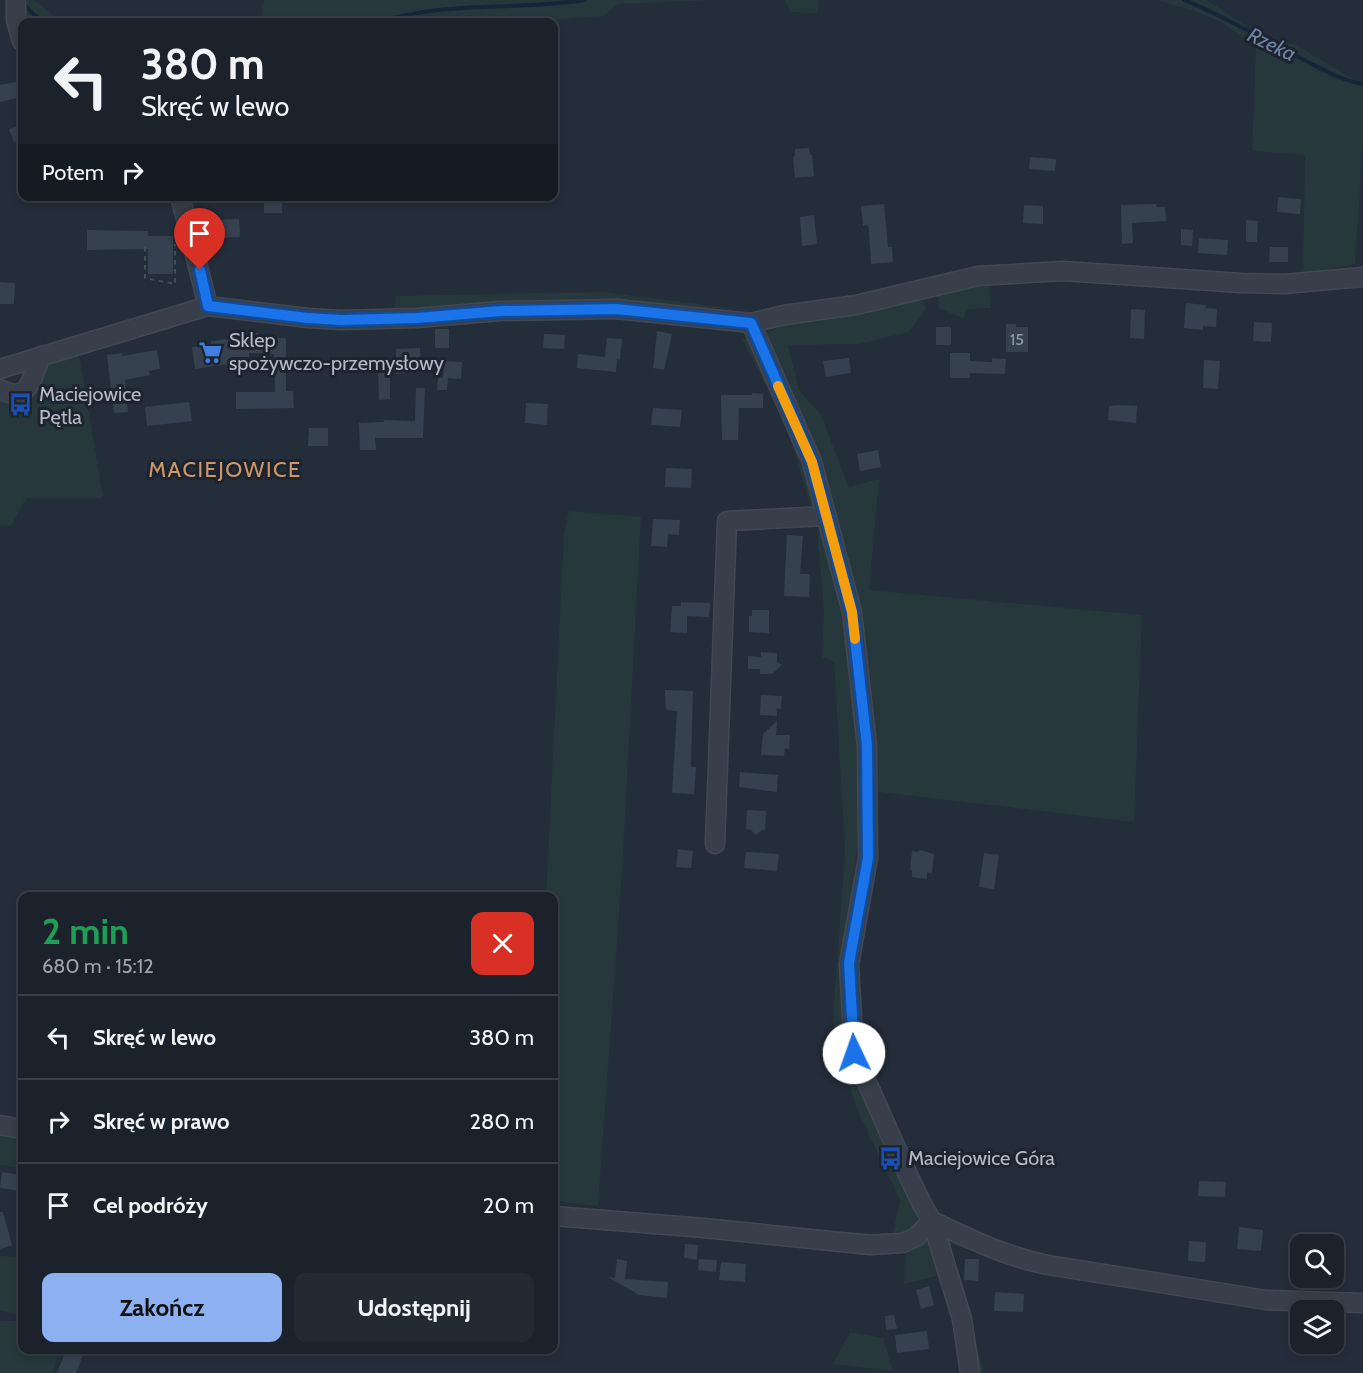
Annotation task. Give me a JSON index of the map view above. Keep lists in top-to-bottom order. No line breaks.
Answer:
{"districts":["MACIEJOWICE"],"water":["Rzeka"],"places":{"supermarket":["Sklep spożywczo-przemysłowy"],"bus stop":["Maciejowice Pętla","Maciejowice Góra"]},"house_numbers":["15"],"page":{"turn":["380 m","Skręć w lewo"],"then":"Potem","heading":["2 min","680 m · 15:12"],"list":[{"name":"Skręć w lewo","value":"380 m"},{"name":"Skręć w prawo","value":"280 m"},{"name":"Cel podróży","value":"20 m"}],"buttons":["Zakończ","Udostępnij"]}}
